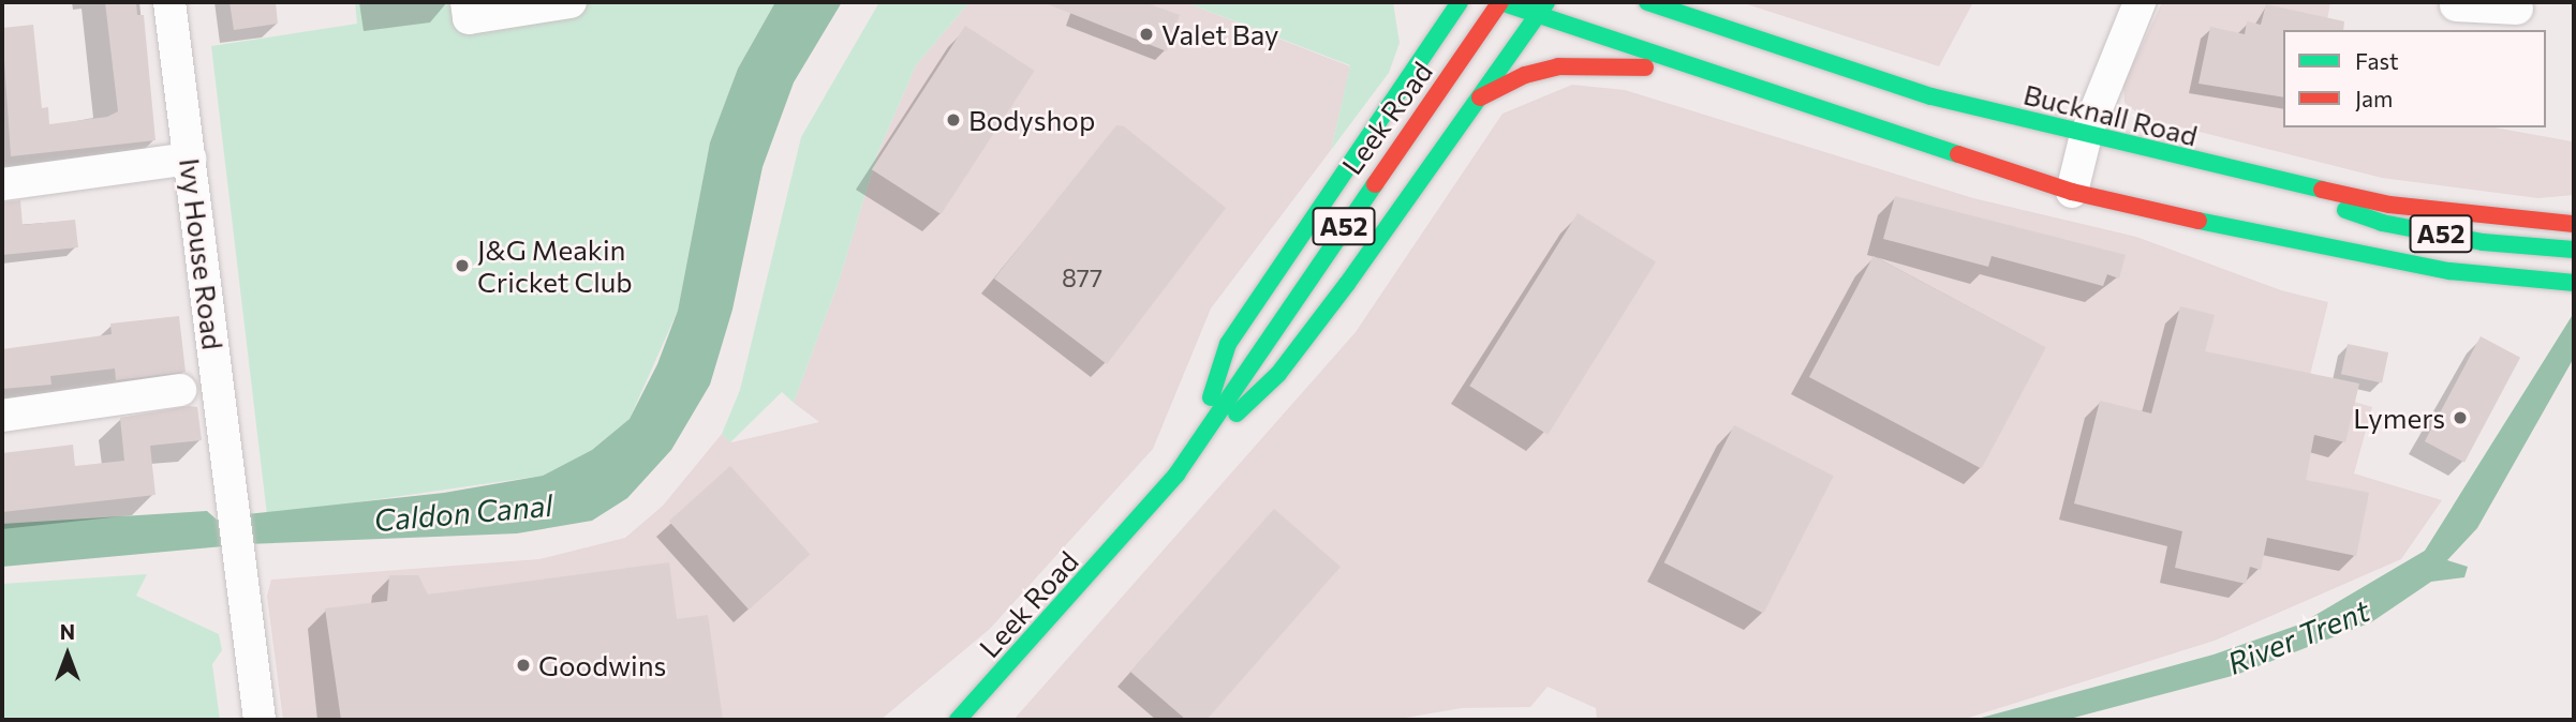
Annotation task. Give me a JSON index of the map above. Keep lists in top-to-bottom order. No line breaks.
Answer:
{"streets":{"main road":["Bucknall Road","Leek Road","A52"],"street":["Ivy House Road"]},"crossings":[["Bucknall Road","A52"],["Leek Road","A52"]],"water":["Caldon Canal","River Trent"],"places":["Valet Bay","Bodyshop","J&G Meakin Cricket Club","Lymers","Goodwins"],"house_numbers":["877"],"legend":["Fast","Jam"],"north":"top"}
